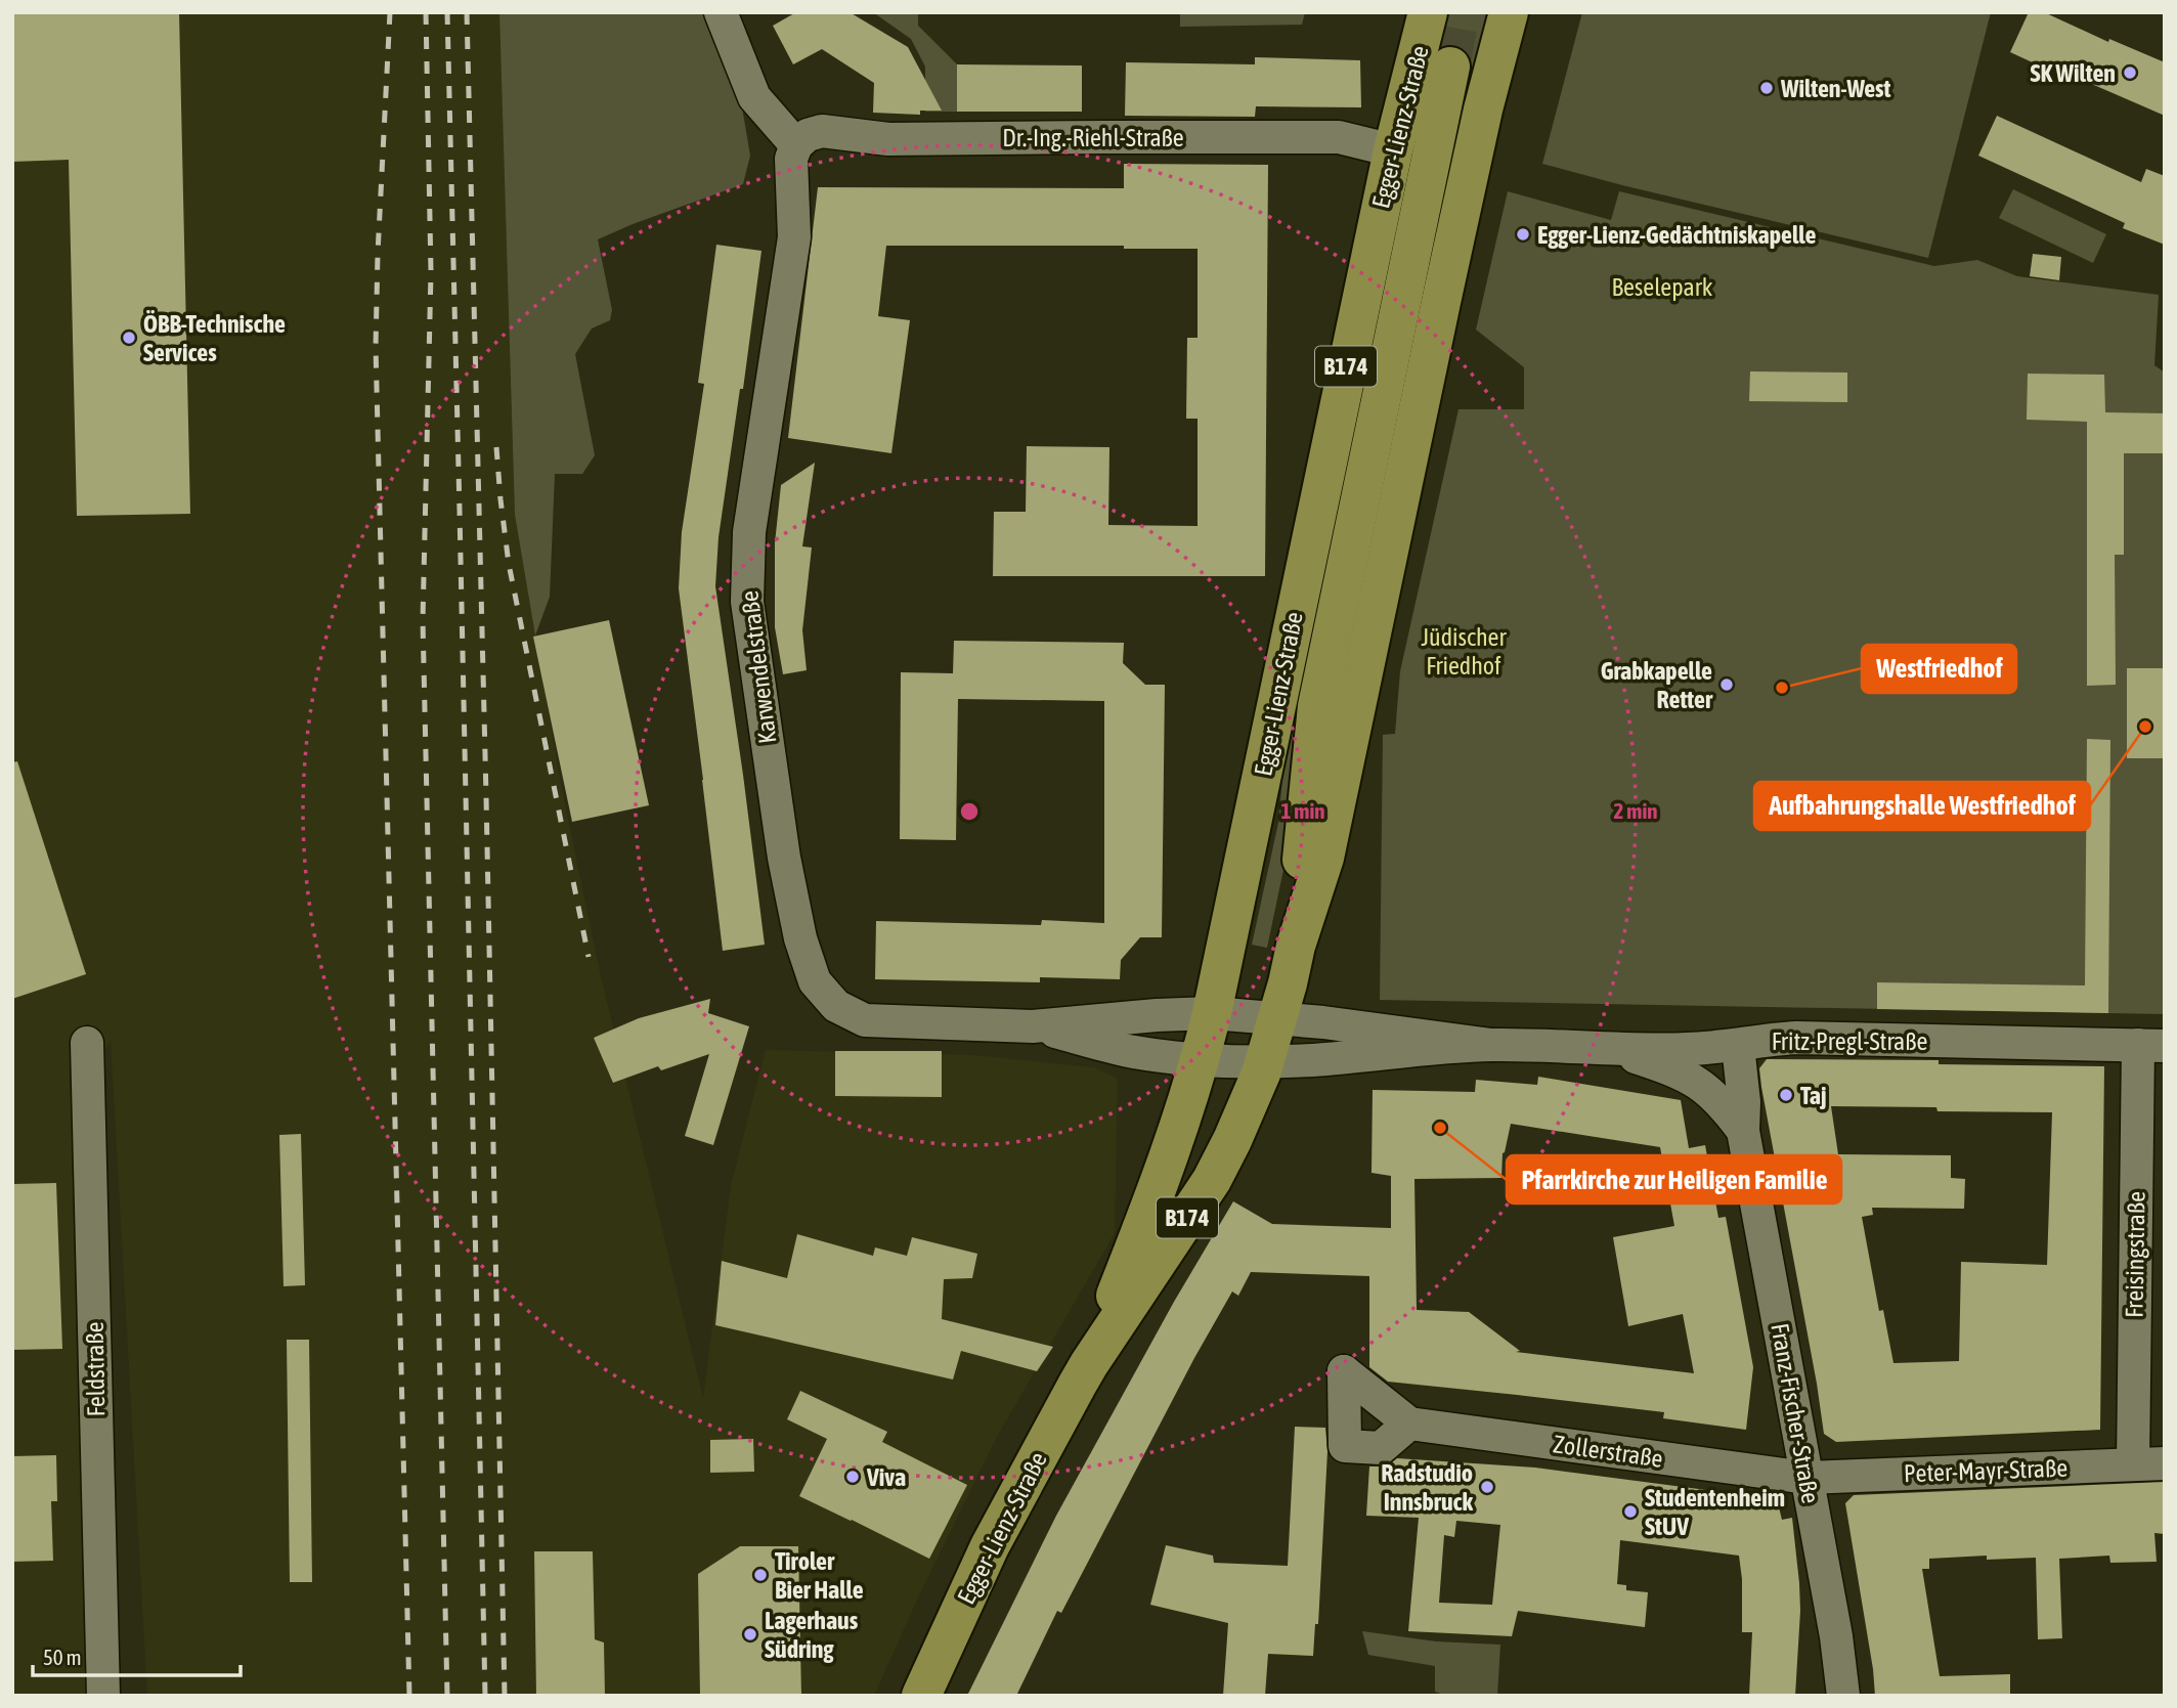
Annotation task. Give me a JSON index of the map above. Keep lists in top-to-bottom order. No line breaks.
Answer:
{"streets":{"main road":["Egger-Lienz-Straße","B174"],"street":["Dr.-Ing.-Riehl-Straße","Karwendelstraße","Fritz-Pregl-Straße","Freisingstraße","Feldstraße","Franz-Fischer-Straße","Zollerstraße","Peter-Mayr-Straße"]},"crossings":[["Egger-Lienz-Straße","Dr.-Ing.-Riehl-Straße"],["Egger-Lienz-Straße","Karwendelstraße"],["Egger-Lienz-Straße","Fritz-Pregl-Straße"],["Dr.-Ing.-Riehl-Straße","Karwendelstraße"],["Karwendelstraße","Fritz-Pregl-Straße"],["Fritz-Pregl-Straße","Freisingstraße"],["Fritz-Pregl-Straße","Franz-Fischer-Straße"],["Freisingstraße","Peter-Mayr-Straße"],["Franz-Fischer-Straße","Zollerstraße"],["Franz-Fischer-Straße","Peter-Mayr-Straße"],["Zollerstraße","Peter-Mayr-Straße"]],"parks":["Beselepark","Jüdischer Friedhof"],"places":["SK Wilten","Wilten-West","Egger-Lienz-Gedächtniskapelle","ÖBB-Technische Services","Grabkapelle Retter","Westfriedhof","Aufbahrungshalle Westfriedhof","Taj","Pfarrkirche zur Heiligen Familie","Viva","Radstudio Innsbruck","Studentenheim StUV","Tiroler Bier Halle","Lagerhaus Südring"],"scale_bar":"50 m","rings":["1 min","2 min"]}
